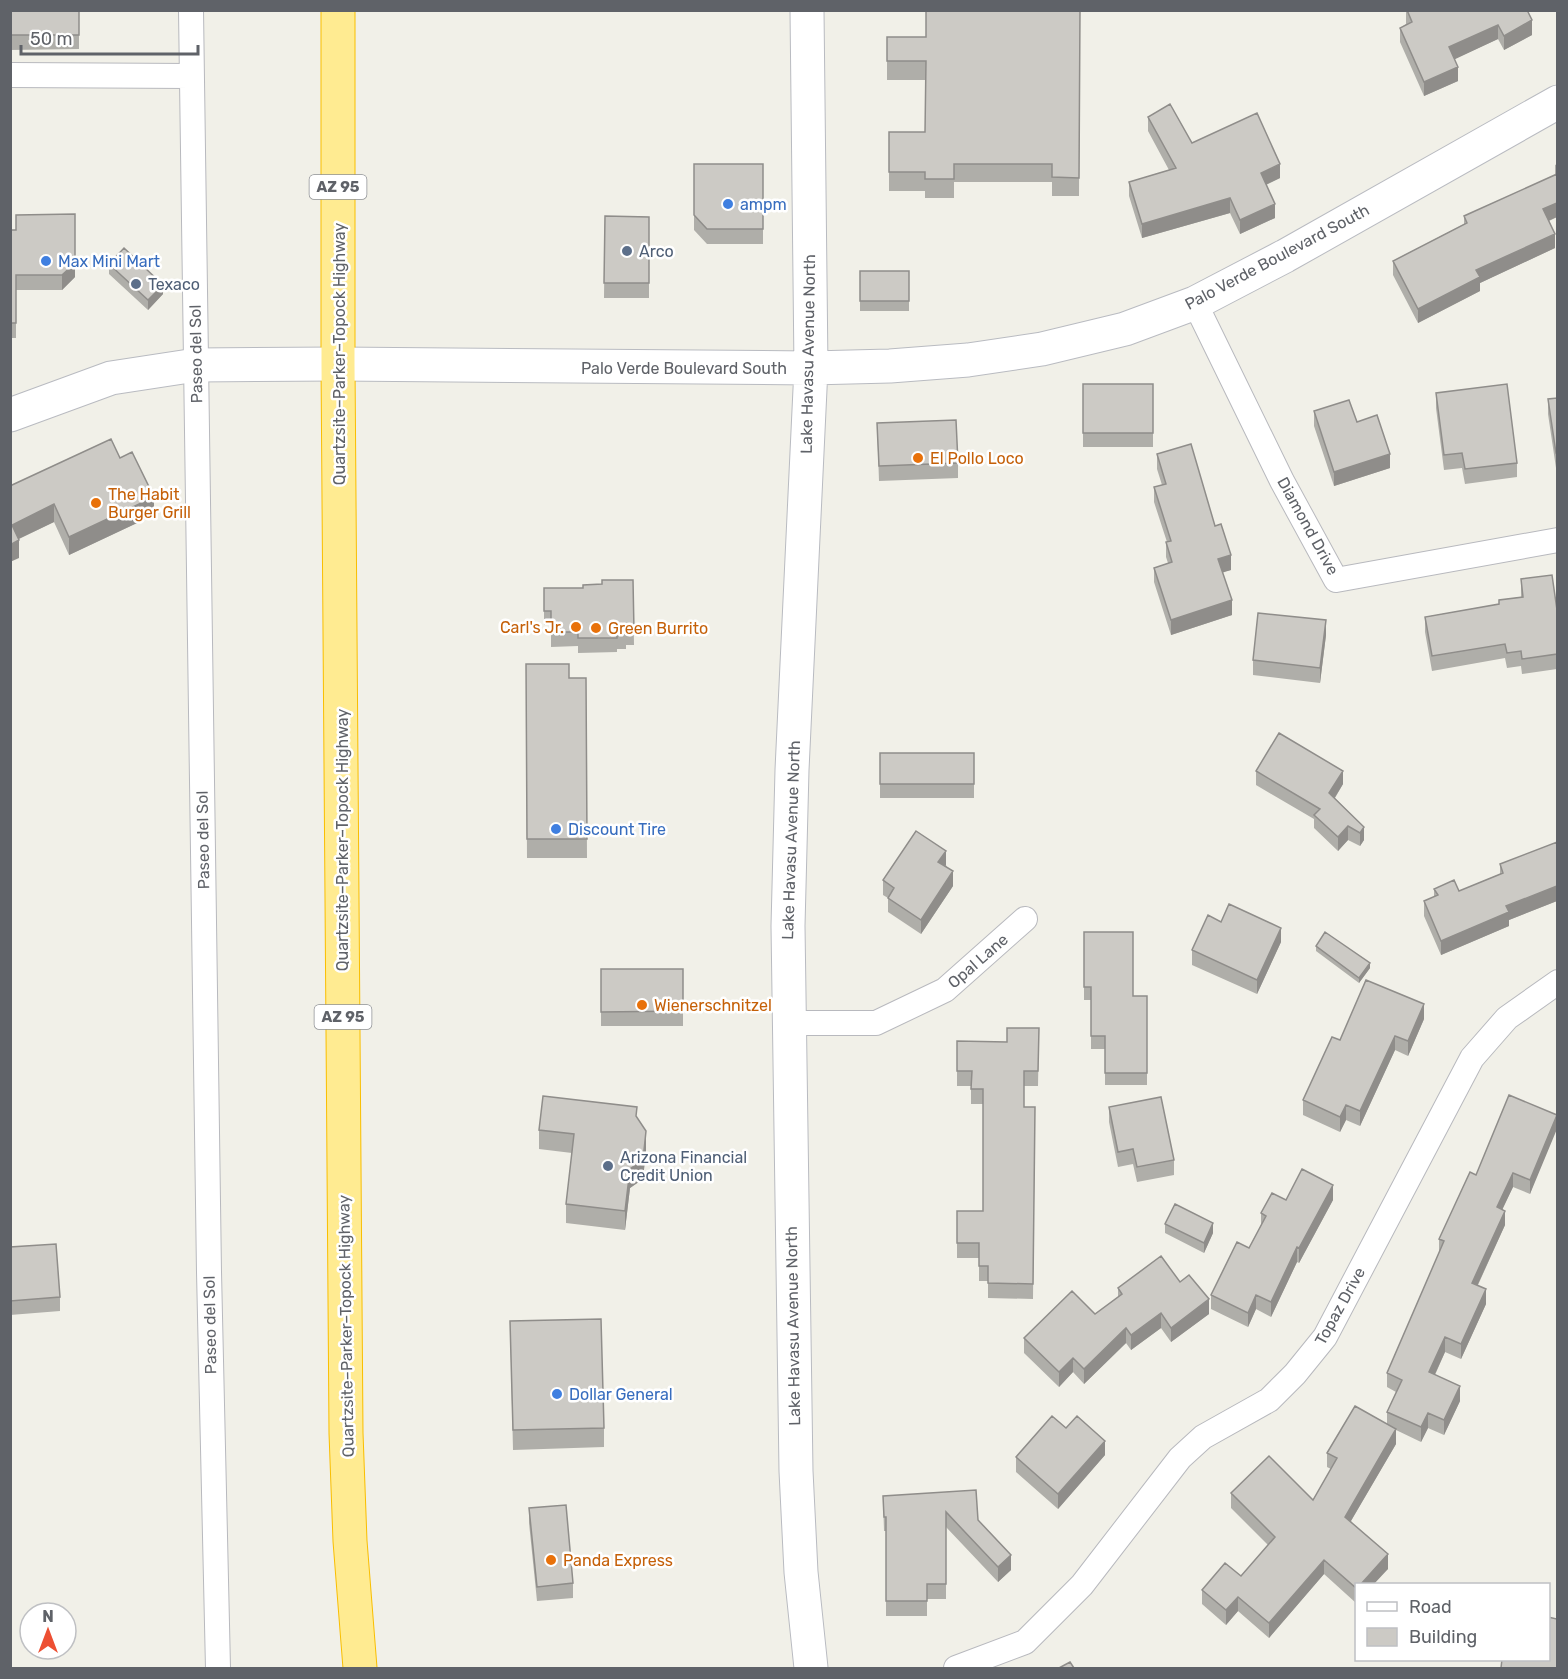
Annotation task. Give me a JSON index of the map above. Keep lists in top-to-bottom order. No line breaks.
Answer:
{"streets":{"highway":["AZ 95","Quartzsite–Parker–Topock Highway"],"main road":["Palo Verde Boulevard South","Lake Havasu Avenue North"],"street":["Paseo del Sol","Diamond Drive","Opal Lane","Topaz Drive"]},"crossings":[["Palo Verde Boulevard South","Paseo del Sol"],["Palo Verde Boulevard South","Quartzsite–Parker–Topock Highway"],["Palo Verde Boulevard South","Lake Havasu Avenue North"],["Palo Verde Boulevard South","Diamond Drive"],["Lake Havasu Avenue North","Opal Lane"]],"places":["ampm","Arco","Max Mini Mart","Texaco","El Pollo Loco","The Habit Burger Grill","Carl's Jr.","Green Burrito","Discount Tire","Wienerschnitzel","Arizona Financial Credit Union","Dollar General","Panda Express"],"legend":["Road","Building"],"scale_bar":"50 m","north":"top"}
